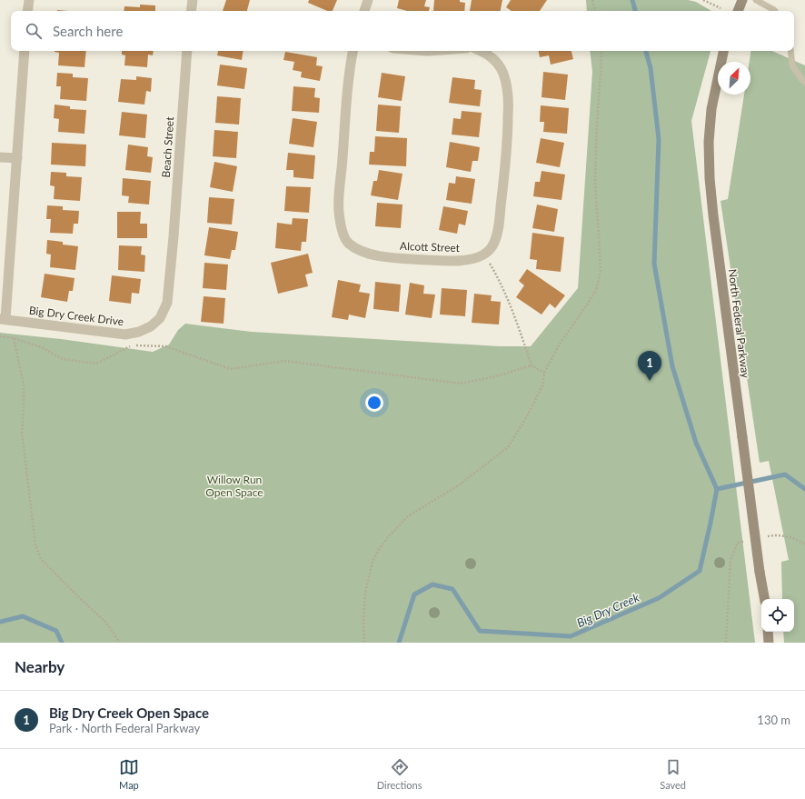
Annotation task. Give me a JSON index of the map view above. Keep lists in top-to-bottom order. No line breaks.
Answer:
{"streets":{"main road":["North Federal Parkway"],"street":["Beach Street","Alcott Street","Big Dry Creek Drive"]},"crossings":[["Beach Street","Big Dry Creek Drive"]],"water":["Big Dry Creek"],"parks":["Willow Run Open Space"],"north":"top right","page":{"search":"Search here","pins":"1","heading":"Nearby","list":[{"mark":"1","name":"Big Dry Creek Open Space","note":"Park · North Federal Parkway","value":"130 m"}],"nav":["Map","Directions","Saved"]}}
